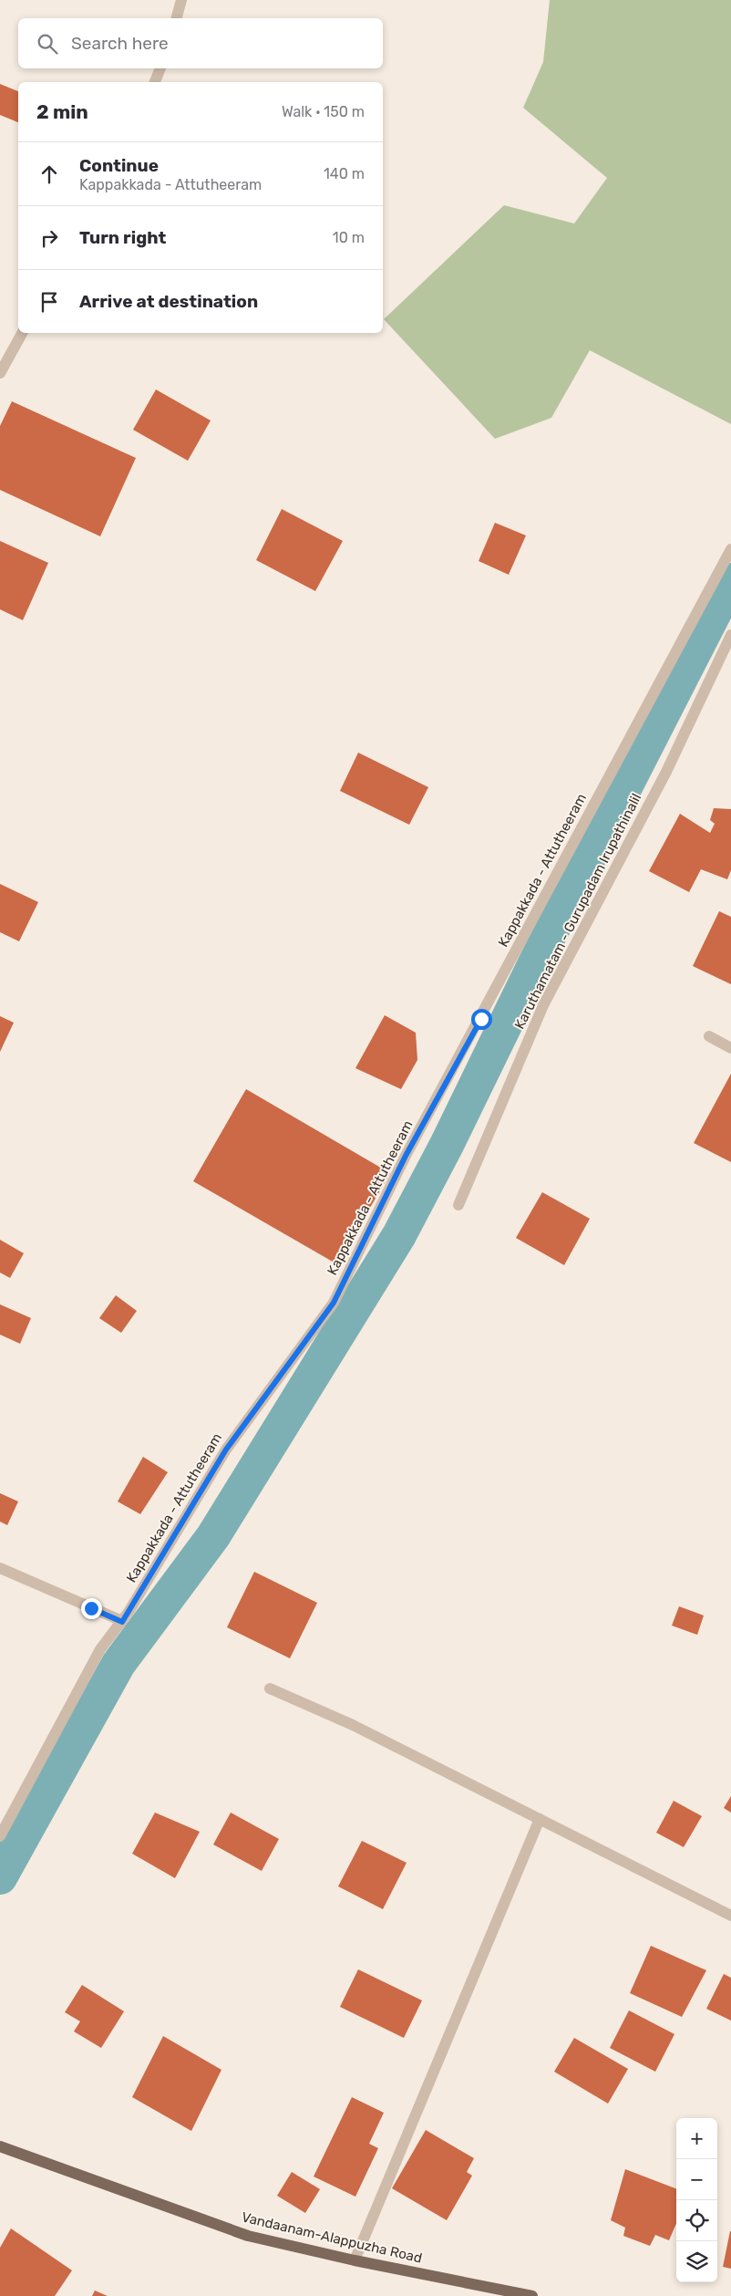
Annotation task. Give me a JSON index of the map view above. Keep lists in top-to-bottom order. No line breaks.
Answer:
{"streets":{"main road":["Vandaanam-Alappuzha Road"],"street":["Kappakkada - Attutheeram","Karuthamatam - Gurupadam Irupathinalil"]},"page":{"search":"Search here","heading":["2 min","Walk · 150 m"],"list":[["Continue","Kappakkada - Attutheeram","140 m"],["Turn right","10 m"],"Arrive at destination"],"map_buttons":["+","−"]}}
